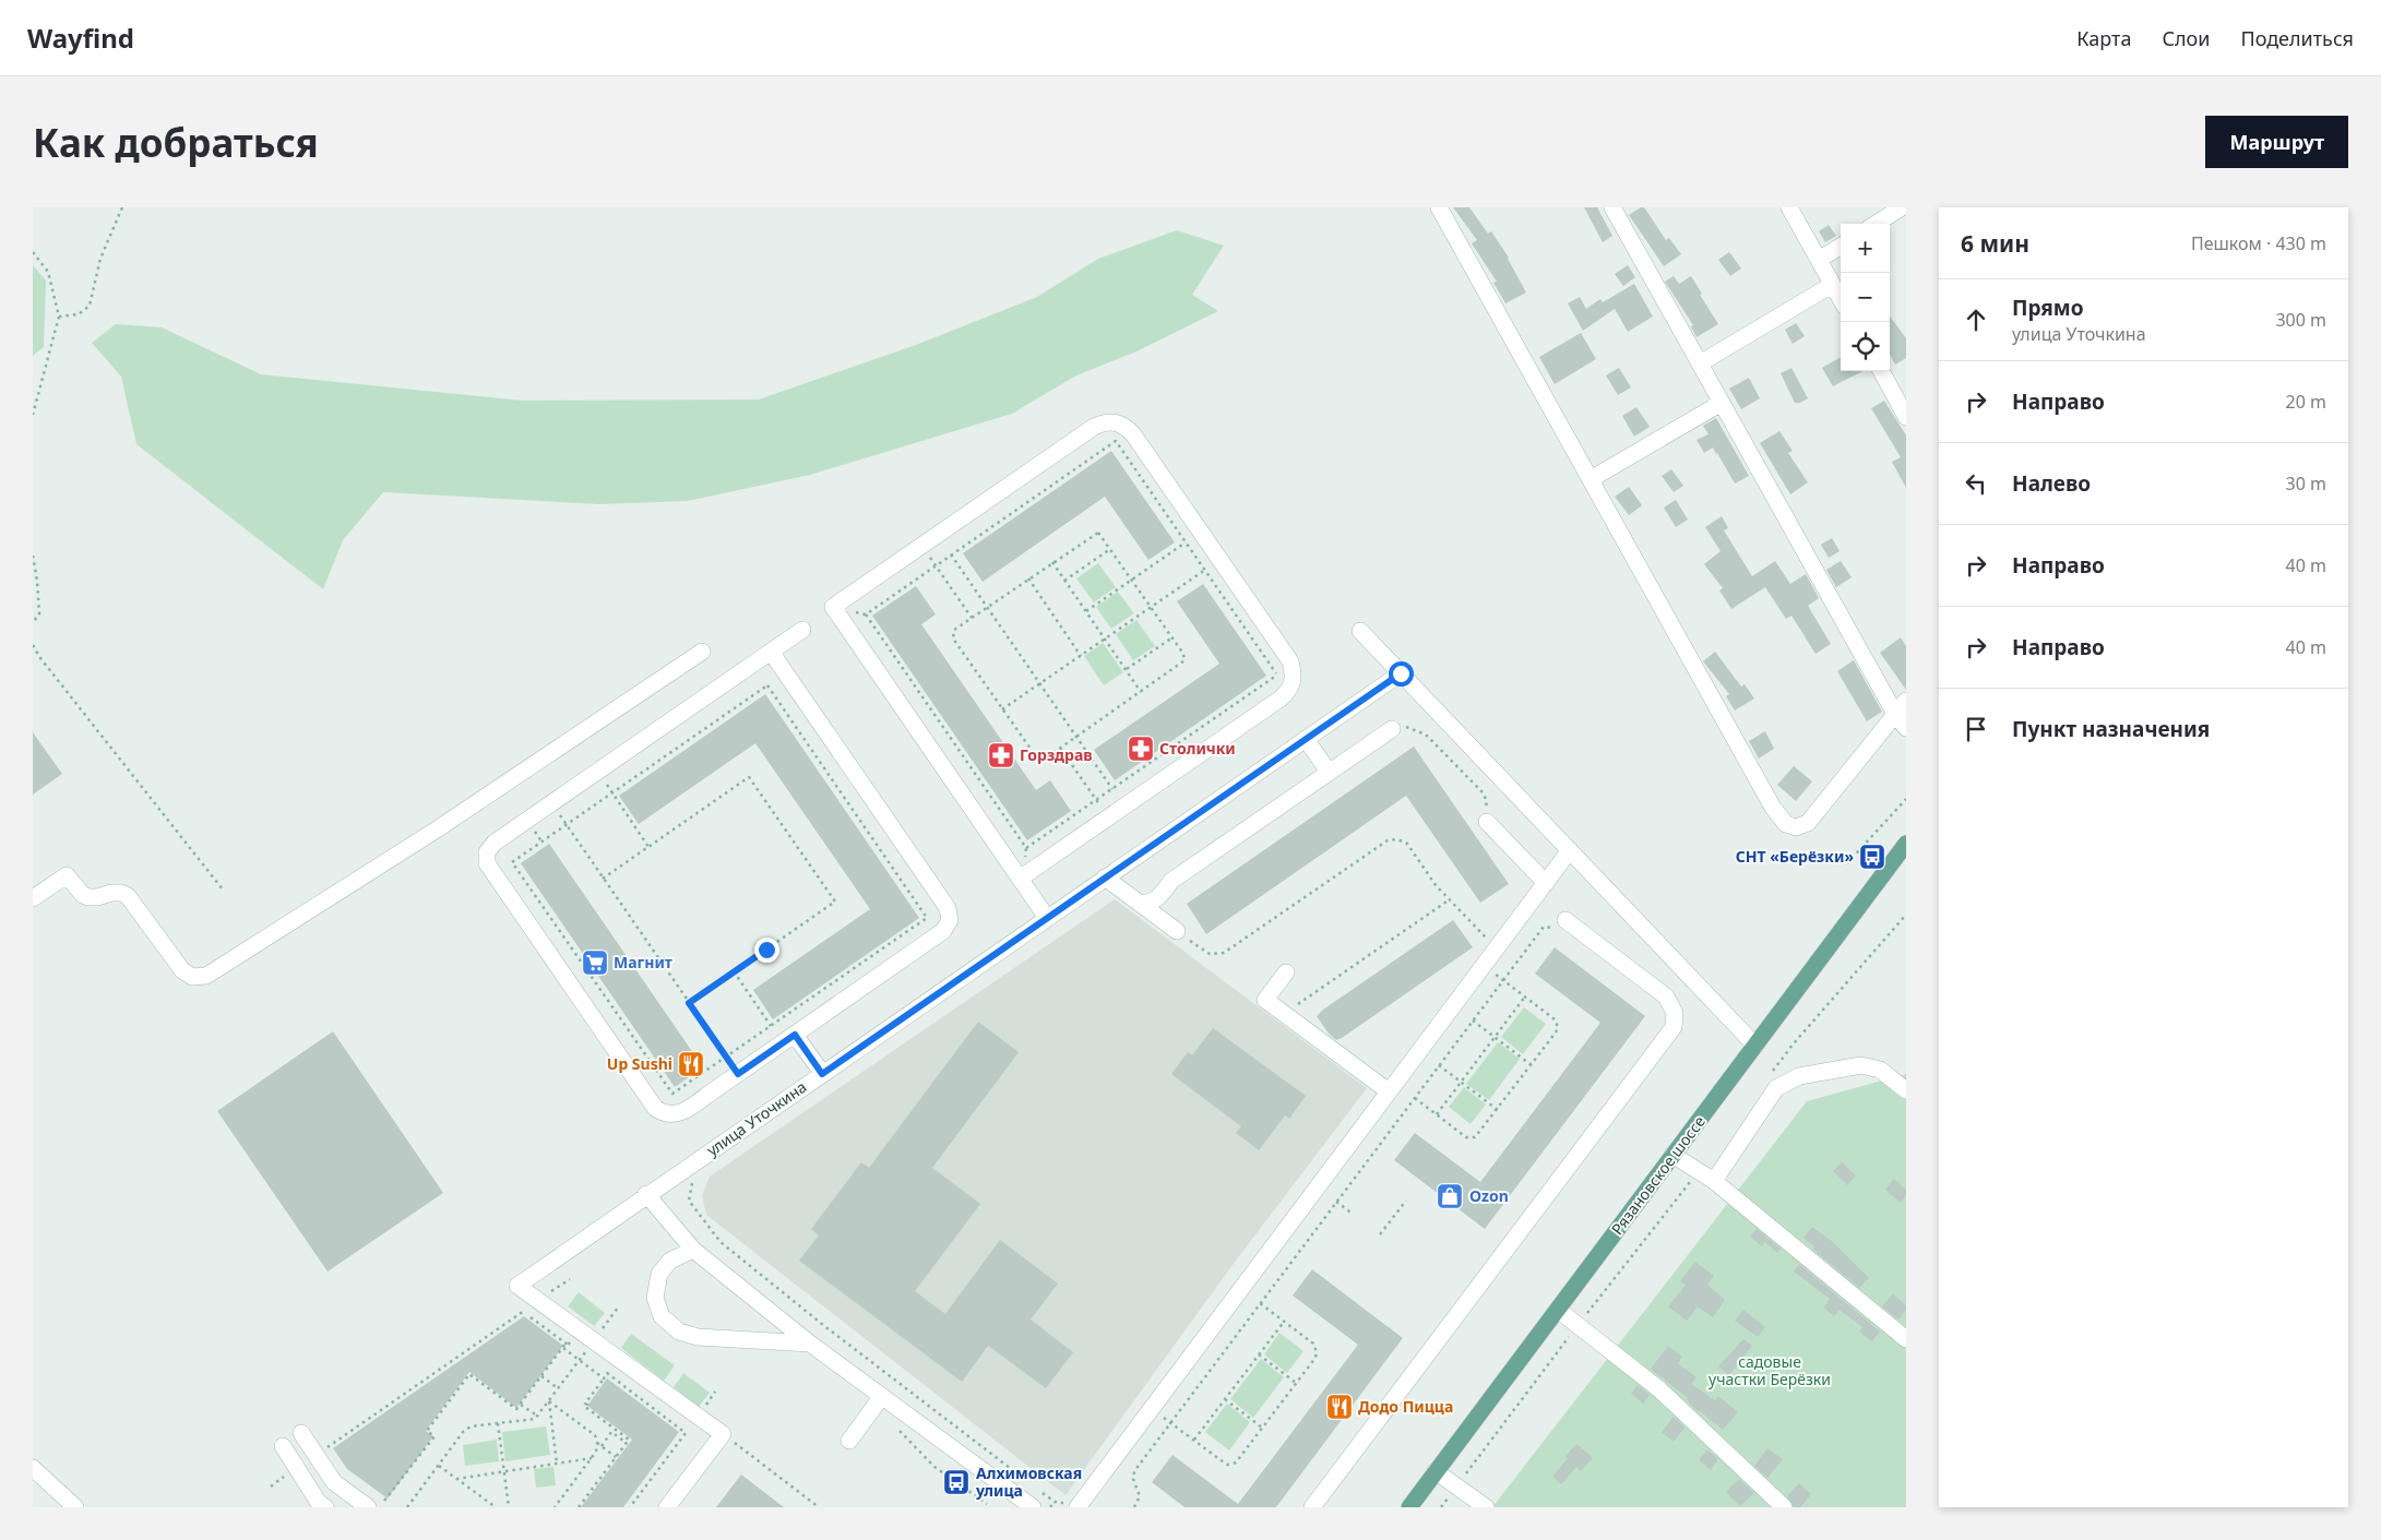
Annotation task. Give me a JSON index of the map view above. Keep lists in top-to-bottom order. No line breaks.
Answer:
{"streets":{"main road":["Рязановское шоссе"],"street":["улица Уточкина"]},"parks":["садовые участки Берёзки"],"places":{"pharmacy":["Столички","Горздрав"],"bus stop":["СНТ «Берёзки»","Алхимовская улица"],"supermarket":["Магнит"],"restaurant":["Up Sushi","Додо Пицца"],"shop":["Ozon"]},"page":{"header":"Wayfind","nav":["Карта","Слои","Поделиться"],"buttons":"Маршрут","title":"Как добраться","heading":["6 мин","Пешком · 430 m"],"map_buttons":["+","−"],"list":[["Прямо","улица Уточкина","300 m"],["Направо","20 m"],["Налево","30 m"],["Направо","40 m"],["Направо","40 m"],"Пункт назначения"]}}
